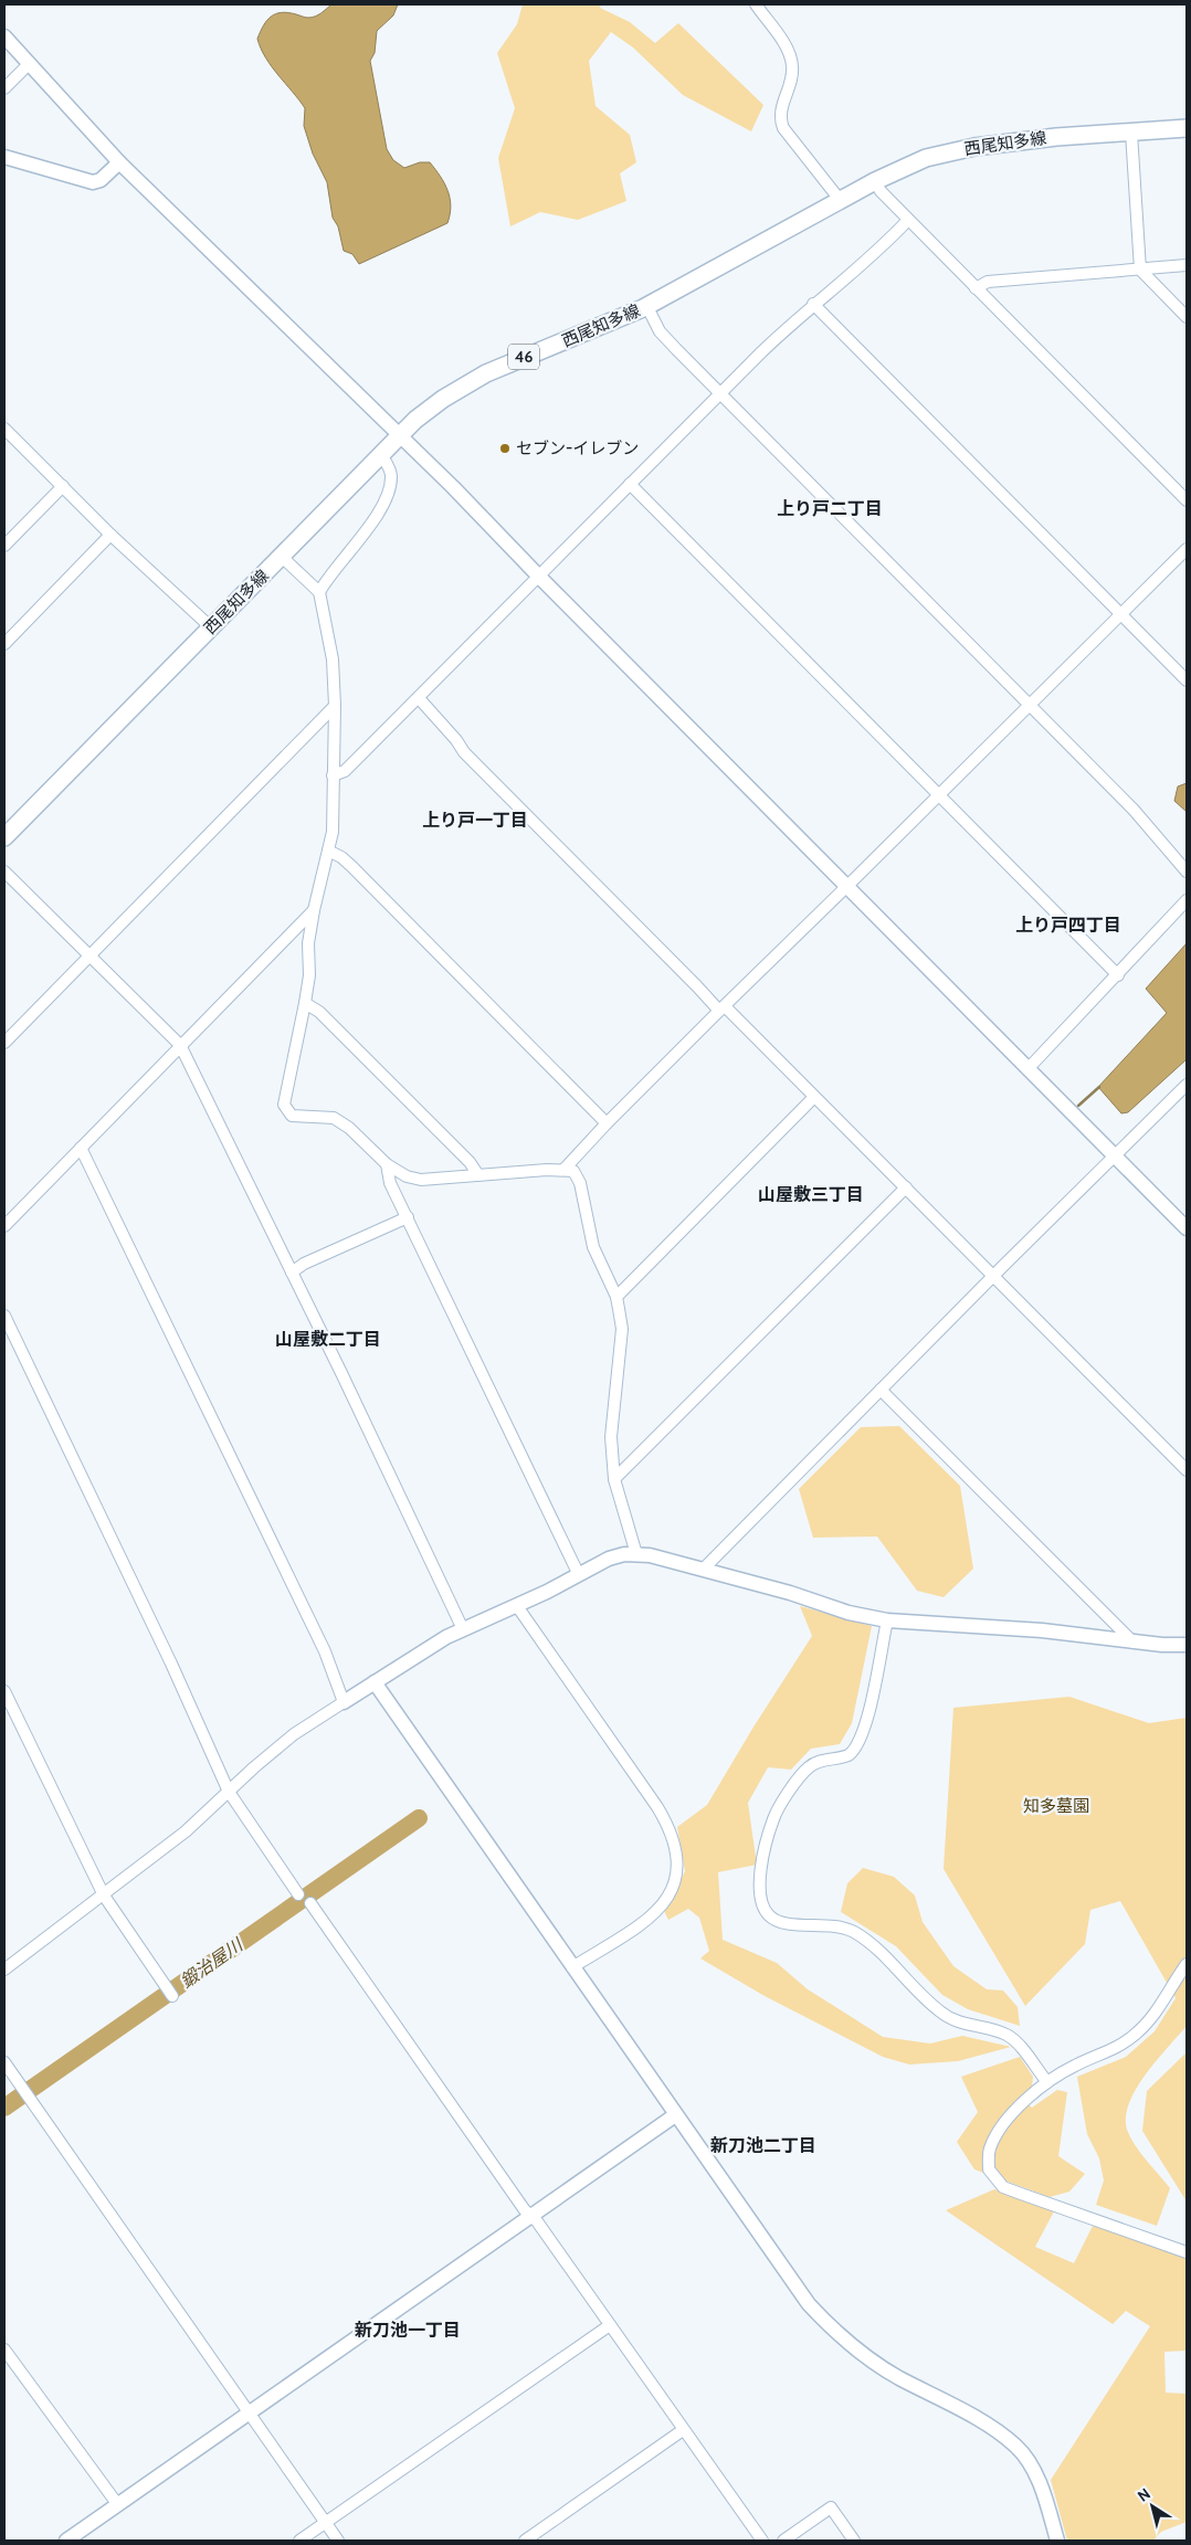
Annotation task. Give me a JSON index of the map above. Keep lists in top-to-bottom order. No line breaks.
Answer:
{"streets":{"main road":["西尾知多線","46"]},"districts":["上り戸二丁目","上り戸一丁目","上り戸四丁目","山屋敷三丁目","山屋敷二丁目","新刀池二丁目","新刀池一丁目"],"water":["鍛治屋川"],"parks":["知多墓園"],"places":["セブン-イレブン"],"north":"top left"}
